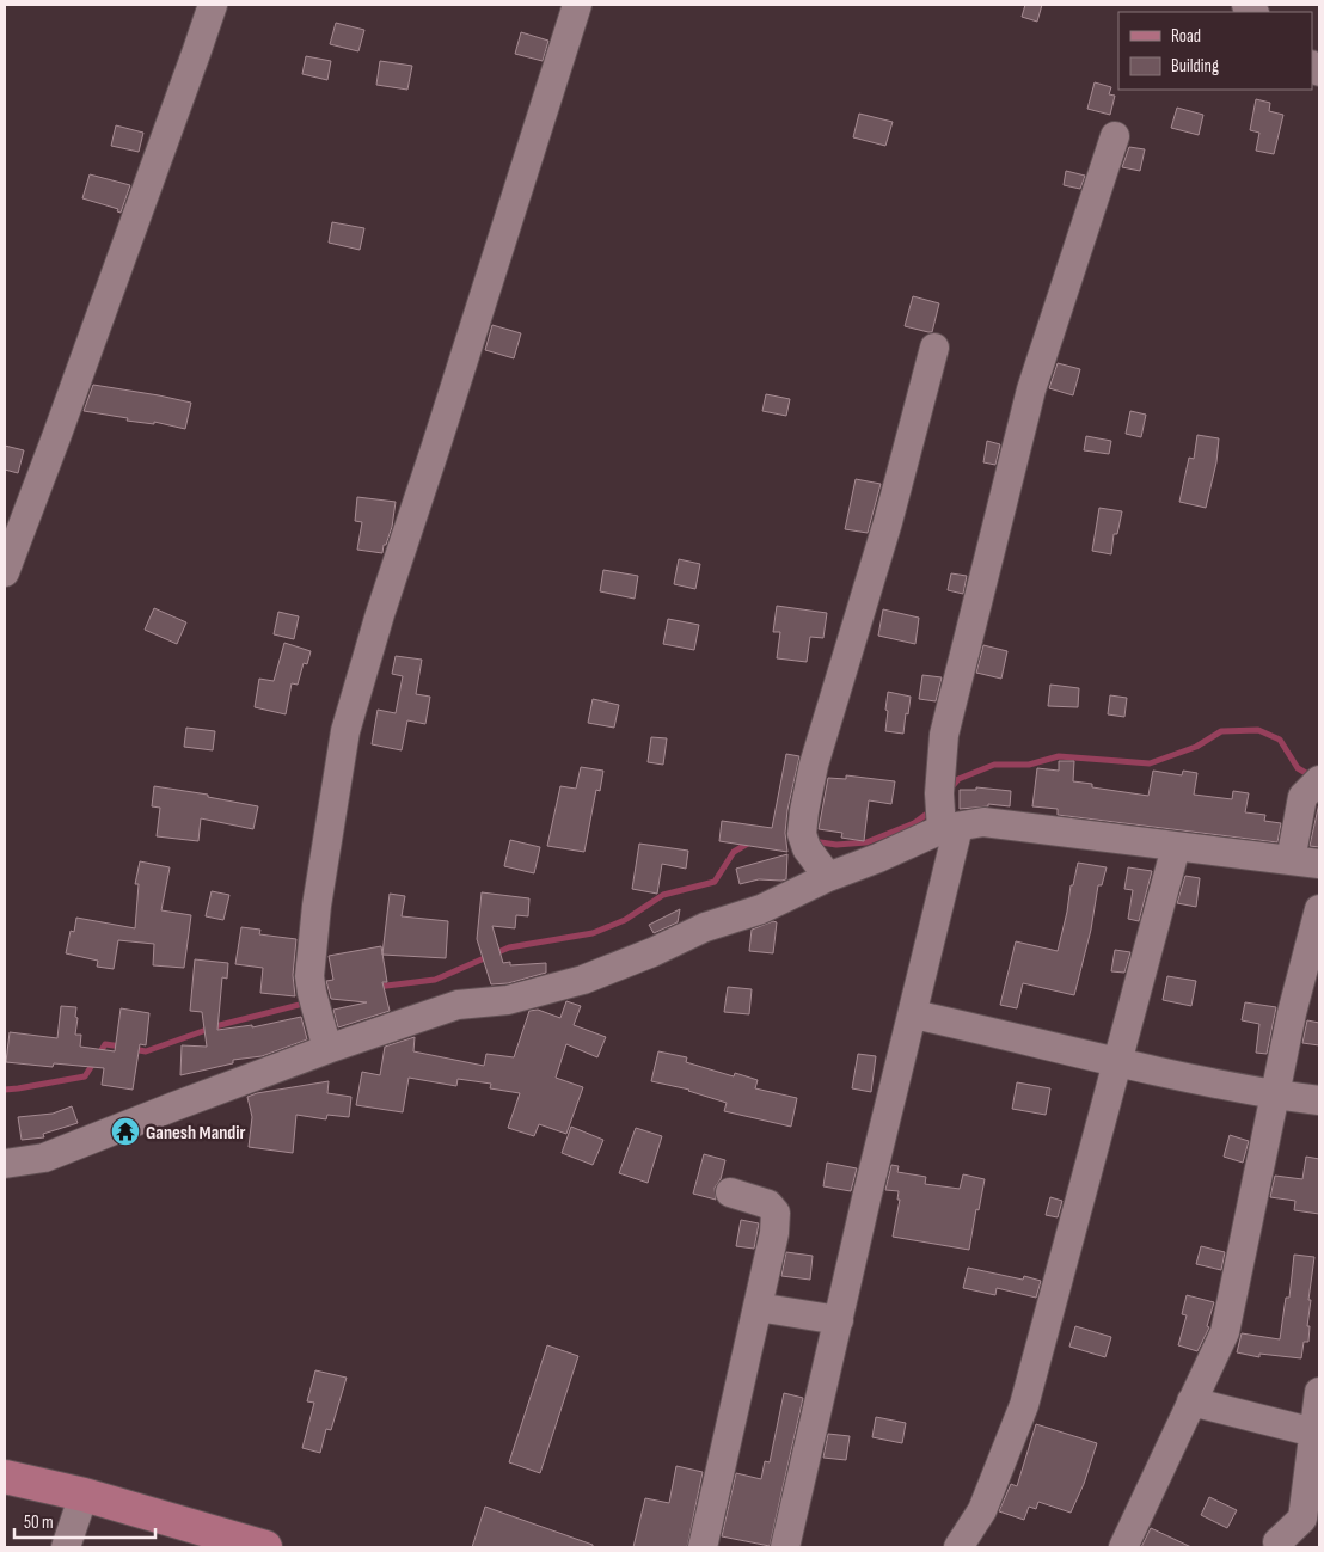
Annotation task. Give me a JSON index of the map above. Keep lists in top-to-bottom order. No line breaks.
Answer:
{"places":{"temple":["Ganesh Mandir"]},"legend":["Road","Building"],"scale_bar":"50 m"}
